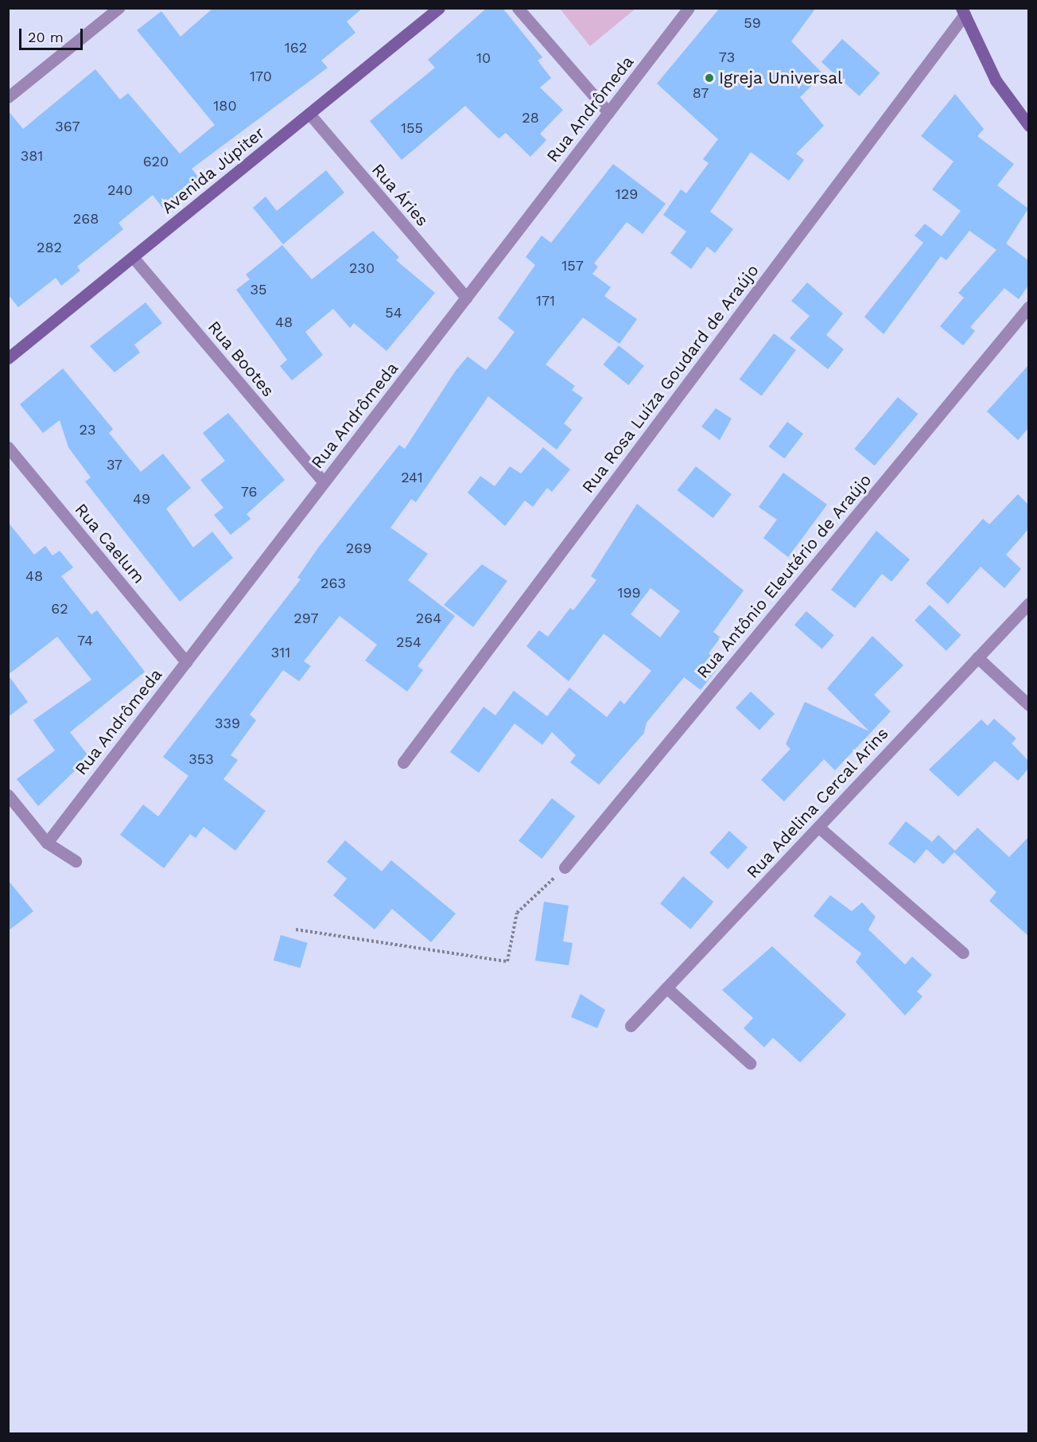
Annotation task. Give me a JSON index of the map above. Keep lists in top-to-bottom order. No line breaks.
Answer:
{"streets":{"main road":["Avenida Júpiter"],"street":["Rua Andrômeda","Rua Áries","Rua Bootes","Rua Rosa Luíza Goudard de Araújo","Rua Caelum","Rua Antônio Eleutério de Araújo","Rua Adelina Cercal Arins"]},"crossings":[["Rua Andrômeda","Rua Áries"],["Rua Andrômeda","Rua Bootes"],["Rua Andrômeda","Rua Caelum"],["Avenida Júpiter","Rua Áries"],["Avenida Júpiter","Rua Bootes"]],"places":["Igreja Universal"],"house_numbers":["59","162","73","10","170","87","180","28","367","155","381","620","240","129","268","282","157","230","35","171","54","48","23","37","241","76","49","269","48","263","199","62","297","264","74","254","311","339","353"],"scale_bar":"20 m"}
